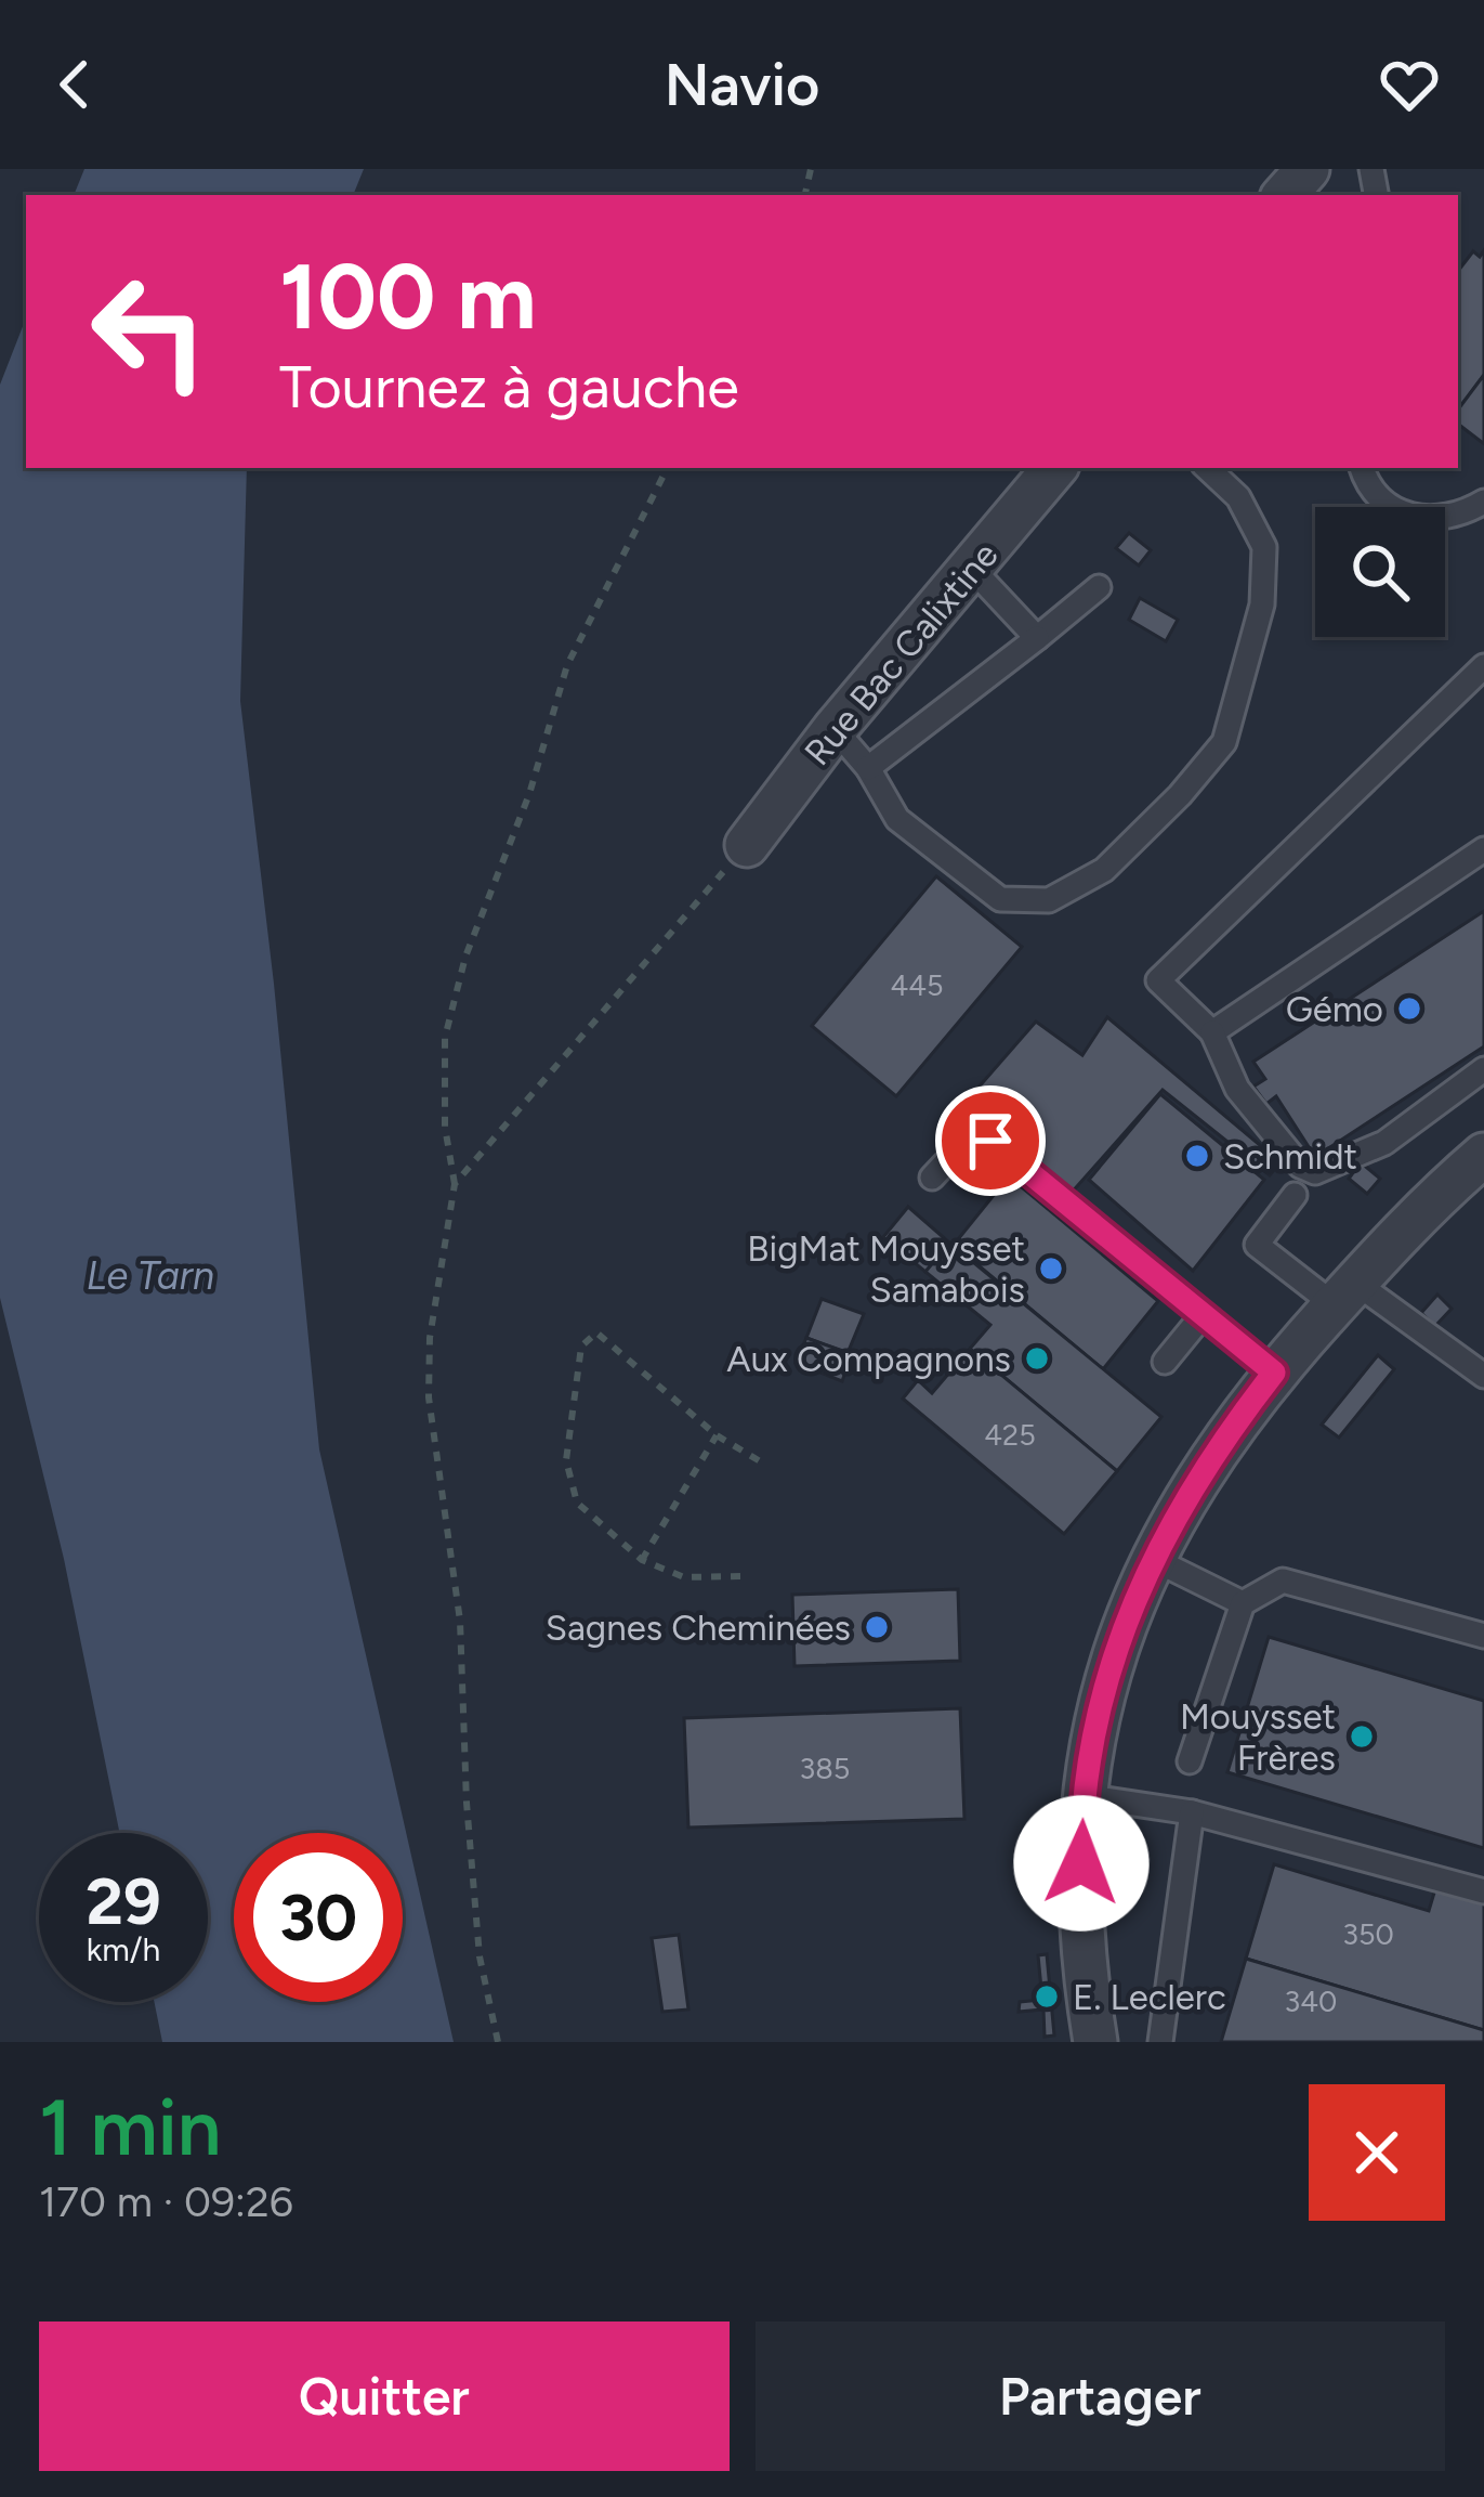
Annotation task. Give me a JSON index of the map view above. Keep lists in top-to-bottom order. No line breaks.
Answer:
{"streets":{"street":["Rue Bac Calixtine"]},"water":["Le Tarn"],"places":["Gémo","Schmidt","BigMat Mouysset Samabois","Aux Compagnons","Sagnes Cheminées","Mouysset Frères","E. Leclerc"],"house_numbers":["445","425","385","350","340"],"page":{"header":"Navio","turn":["100 m","Tournez à gauche"],"speed":"29 km/h","limit":"30","heading":["1 min","170 m · 09:26"],"buttons":["Quitter","Partager"]}}
